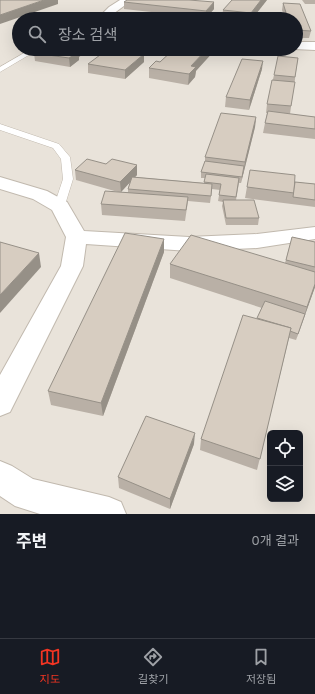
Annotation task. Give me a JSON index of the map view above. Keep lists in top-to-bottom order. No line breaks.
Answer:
{"page":{"search":"장소 검색","heading":["주변","0개 결과"],"nav":["지도","길찾기","저장됨"]}}
